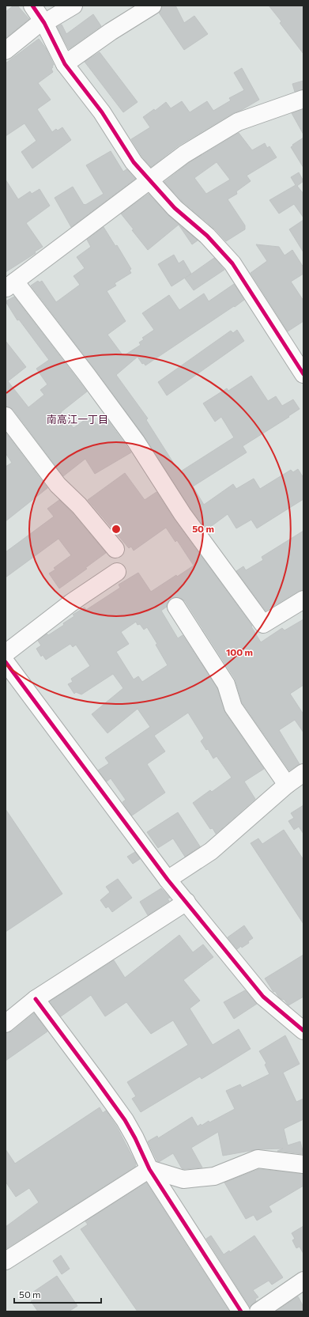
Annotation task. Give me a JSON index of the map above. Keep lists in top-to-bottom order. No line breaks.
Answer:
{"districts":["南高江一丁目"],"scale_bar":"50 m","rings":["50 m","100 m"]}
